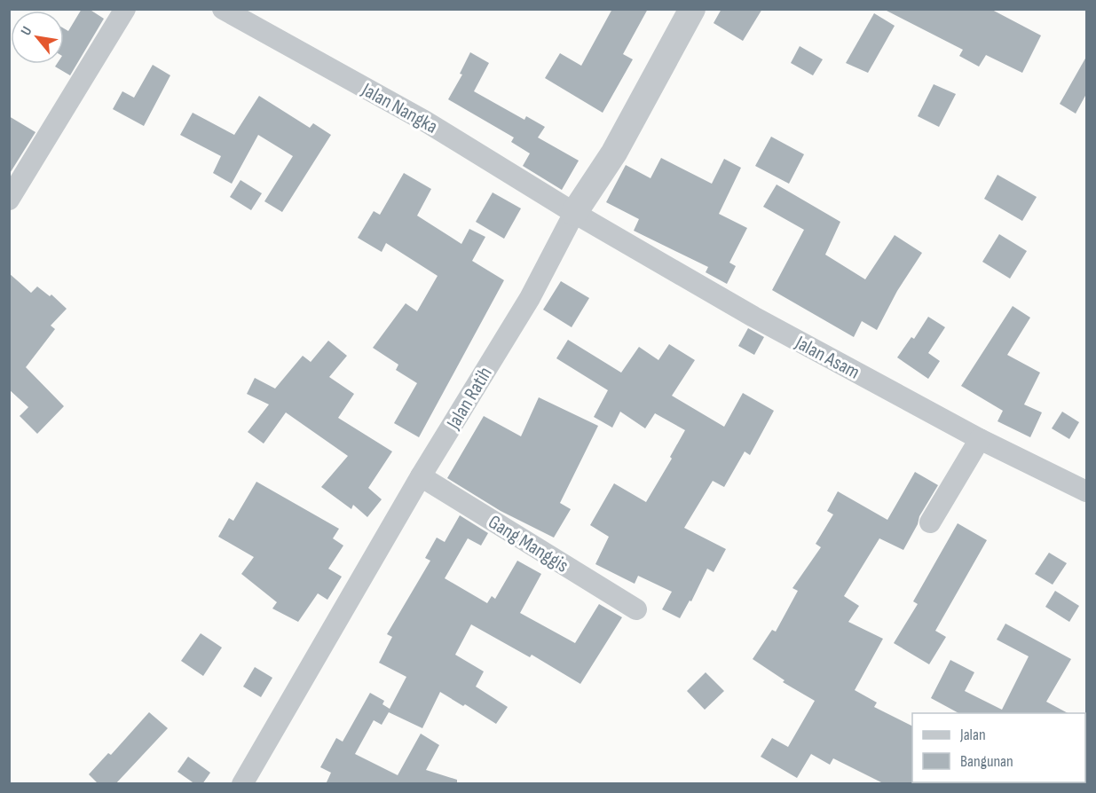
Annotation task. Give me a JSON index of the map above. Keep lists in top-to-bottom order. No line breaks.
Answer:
{"streets":{"street":["Jalan Nangka","Jalan Asam","Jalan Ratih","Gang Manggis"]},"crossings":[["Jalan Nangka","Jalan Asam"],["Jalan Nangka","Jalan Ratih"],["Jalan Asam","Jalan Ratih"],["Jalan Ratih","Gang Manggis"]],"legend":["Jalan","Bangunan"],"north":"top left"}
